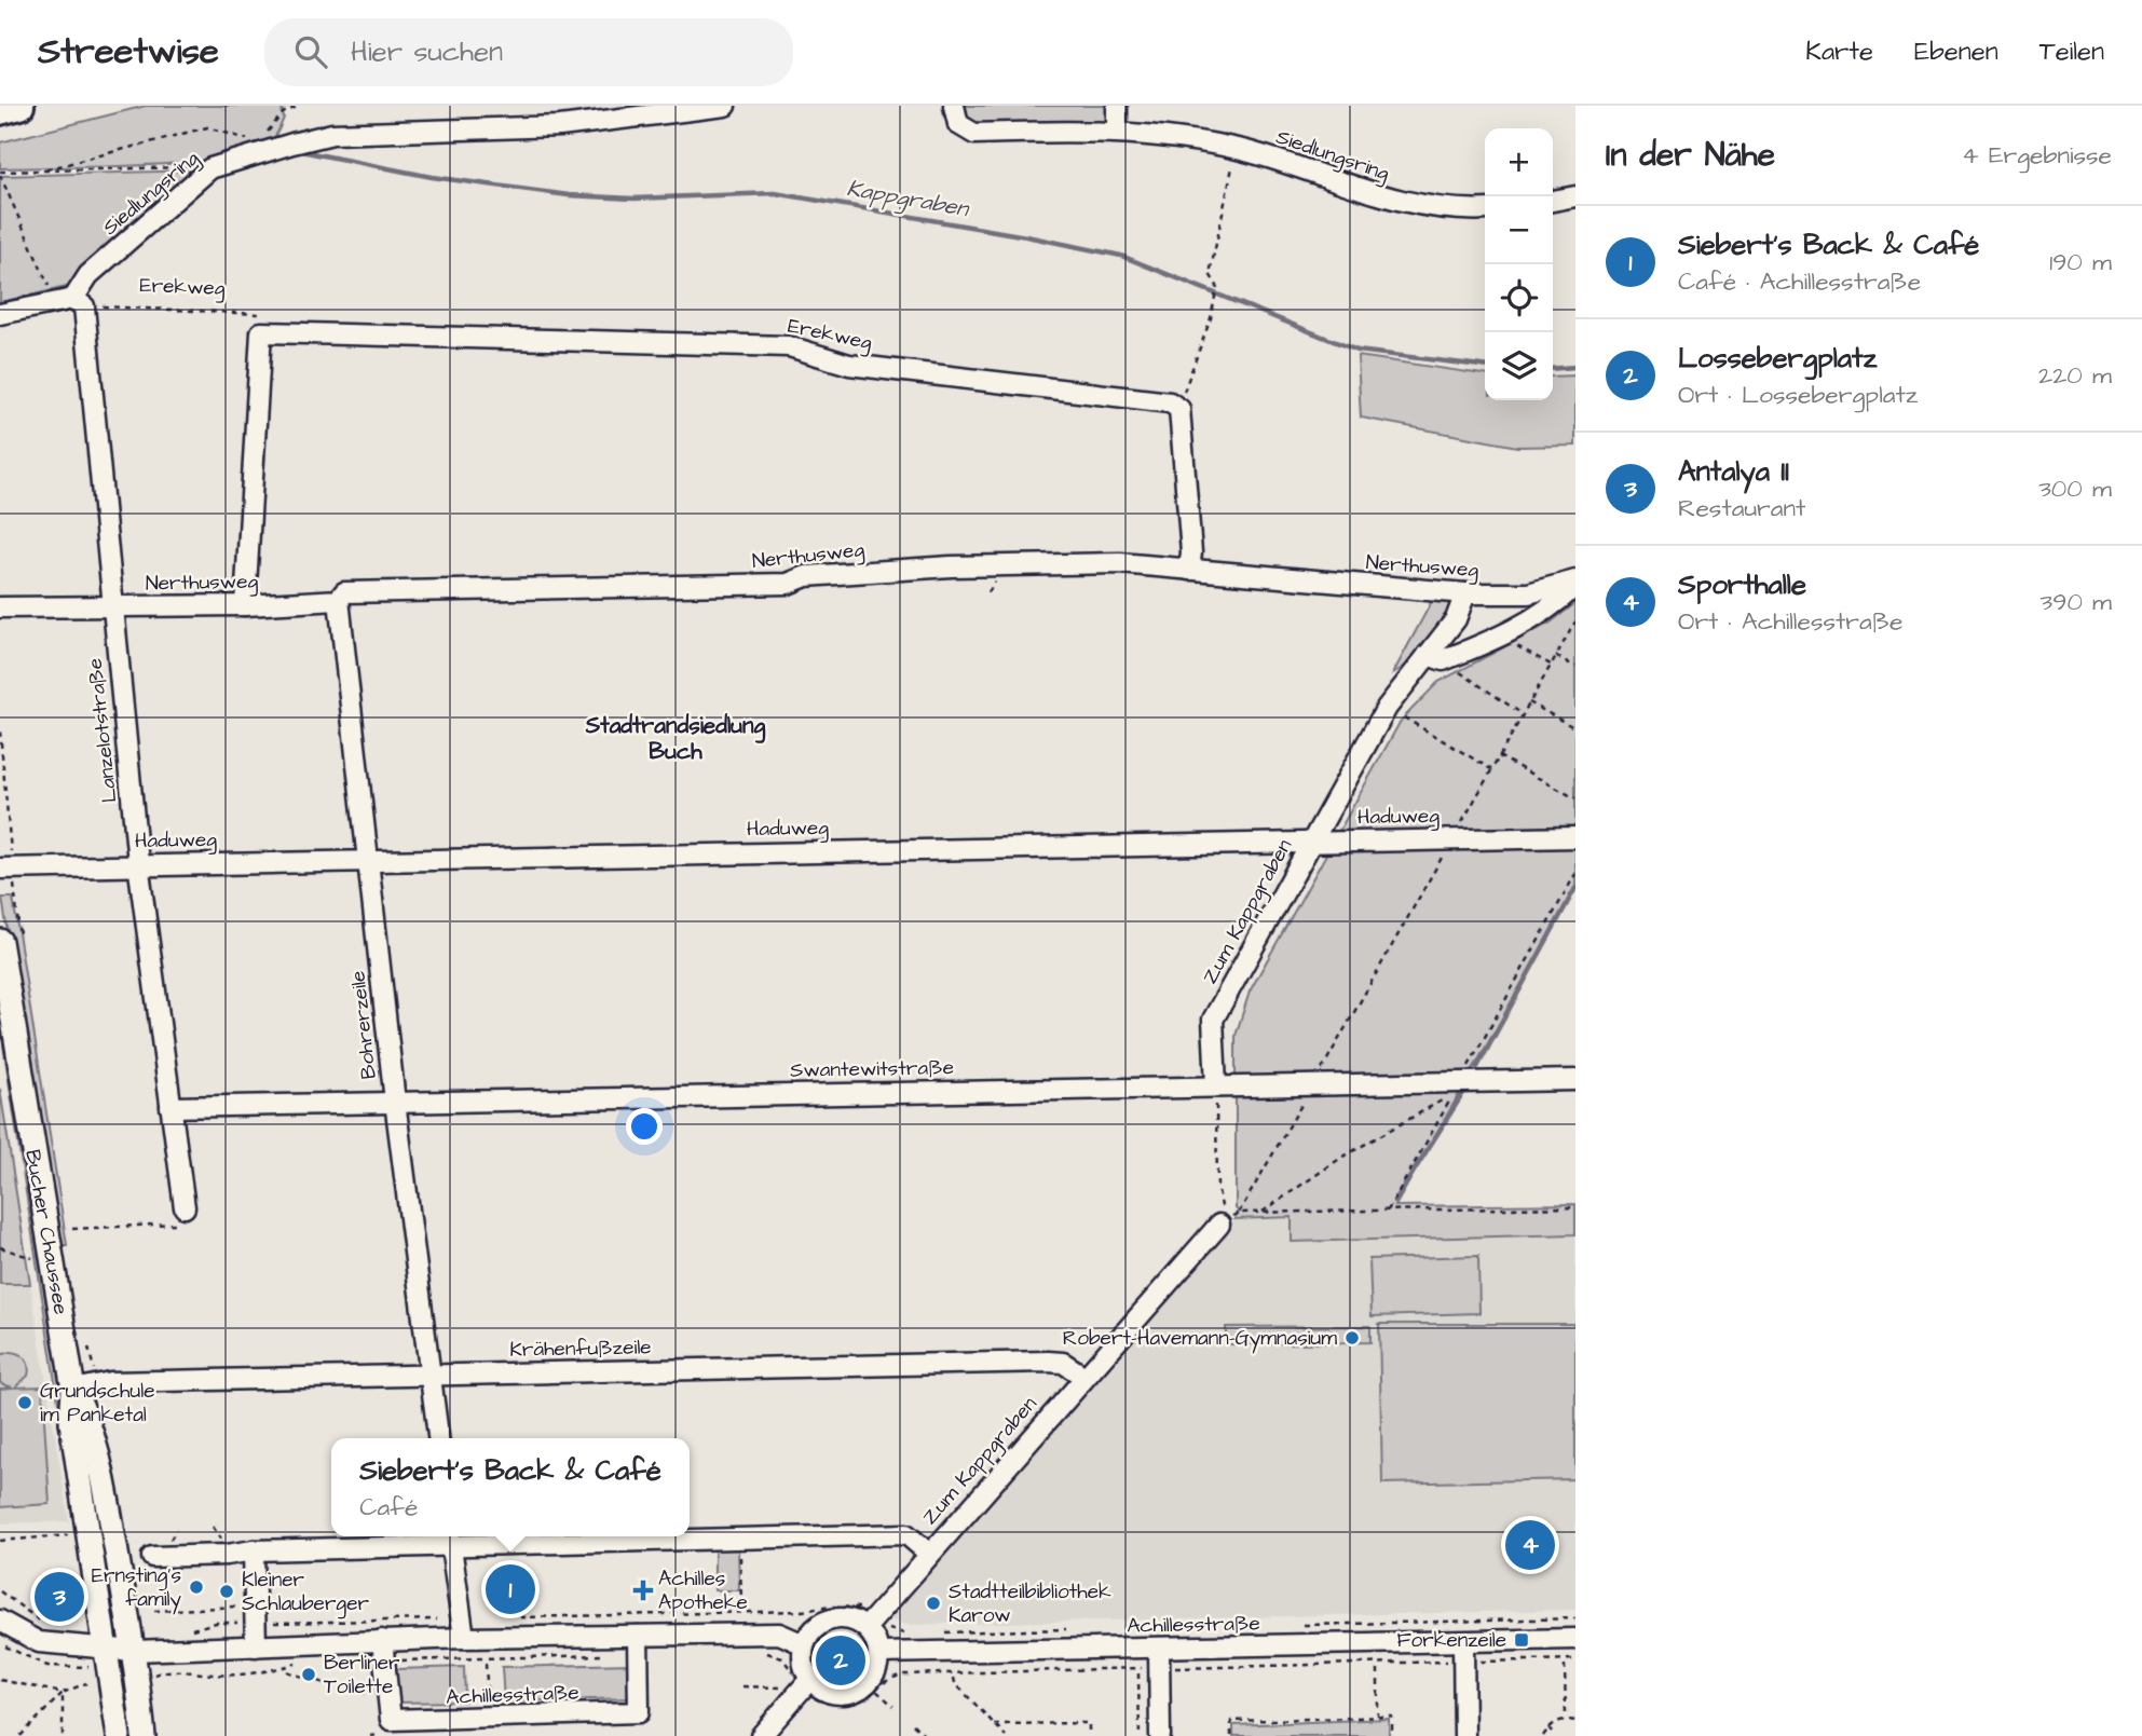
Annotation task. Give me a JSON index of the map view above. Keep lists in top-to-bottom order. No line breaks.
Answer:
{"streets":{"main road":["Bucher Chaussee"],"street":["Siedlungsring","Erekweg","Nerthusweg","Lanzelotstraße","Haduweg","Zum Kappgraben","Bohrerzeile","Swantewitstraße","Krähenfußzeile","Achillesstraße"]},"crossings":[["Siedlungsring","Erekweg"],["Siedlungsring","Lanzelotstraße"],["Erekweg","Lanzelotstraße"],["Nerthusweg","Lanzelotstraße"],["Nerthusweg","Zum Kappgraben"],["Nerthusweg","Bohrerzeile"],["Lanzelotstraße","Haduweg"],["Lanzelotstraße","Swantewitstraße"],["Haduweg","Zum Kappgraben"],["Haduweg","Bohrerzeile"],["Zum Kappgraben","Swantewitstraße"],["Zum Kappgraben","Krähenfußzeile"],["Bohrerzeile","Swantewitstraße"],["Bohrerzeile","Krähenfußzeile"],["Bucher Chaussee","Krähenfußzeile"]],"districts":["Stadtrandsiedlung Buch"],"water":["Kappgraben"],"places":{"other":["Robert-Havemann-Gymnasium","Grundschule im Panketal","Ernsting's family","Kleiner Schlauberger","Stadtteilbibliothek Karow","Berliner Toilette"],"health":["Achilles Apotheke"],"transit":["Forkenzeile"]},"page":{"header":"Streetwise","search":"Hier suchen","nav":["Karte","Ebenen","Teilen"],"heading":["In der Nähe","4 Ergebnisse"],"map_buttons":["+","−"],"list":[{"mark":"1","name":"Siebert’s Back & Café","note":"Café · Achillesstraße","value":"190 m"},{"mark":"2","name":"Lossebergplatz","note":"Ort · Lossebergplatz","value":"220 m"},{"mark":"3","name":"Antalya II","note":"Restaurant","value":"300 m"},{"mark":"4","name":"Sporthalle","note":"Ort · Achillesstraße","value":"390 m"}],"popup":["Siebert’s Back & Café","Café"],"pins":["4","1","3","2"]}}
